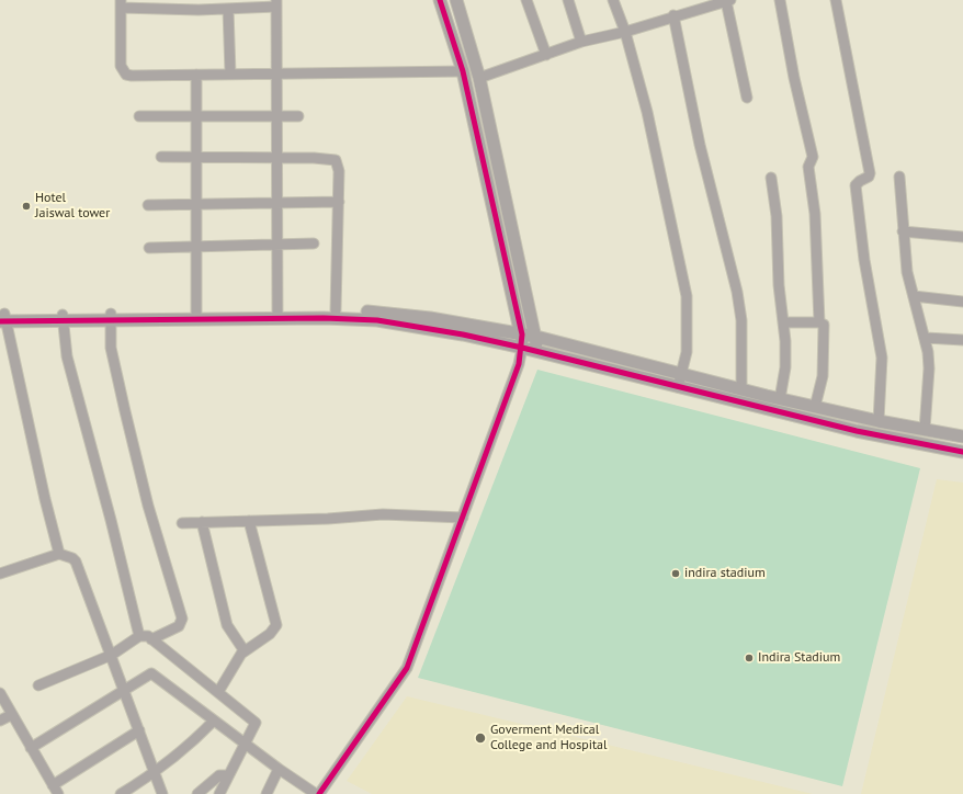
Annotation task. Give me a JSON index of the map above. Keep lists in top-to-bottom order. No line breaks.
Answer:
{"places":["Hotel Jaiswal tower","indira stadium","Indira Stadium","Goverment Medical College and Hospital"]}
